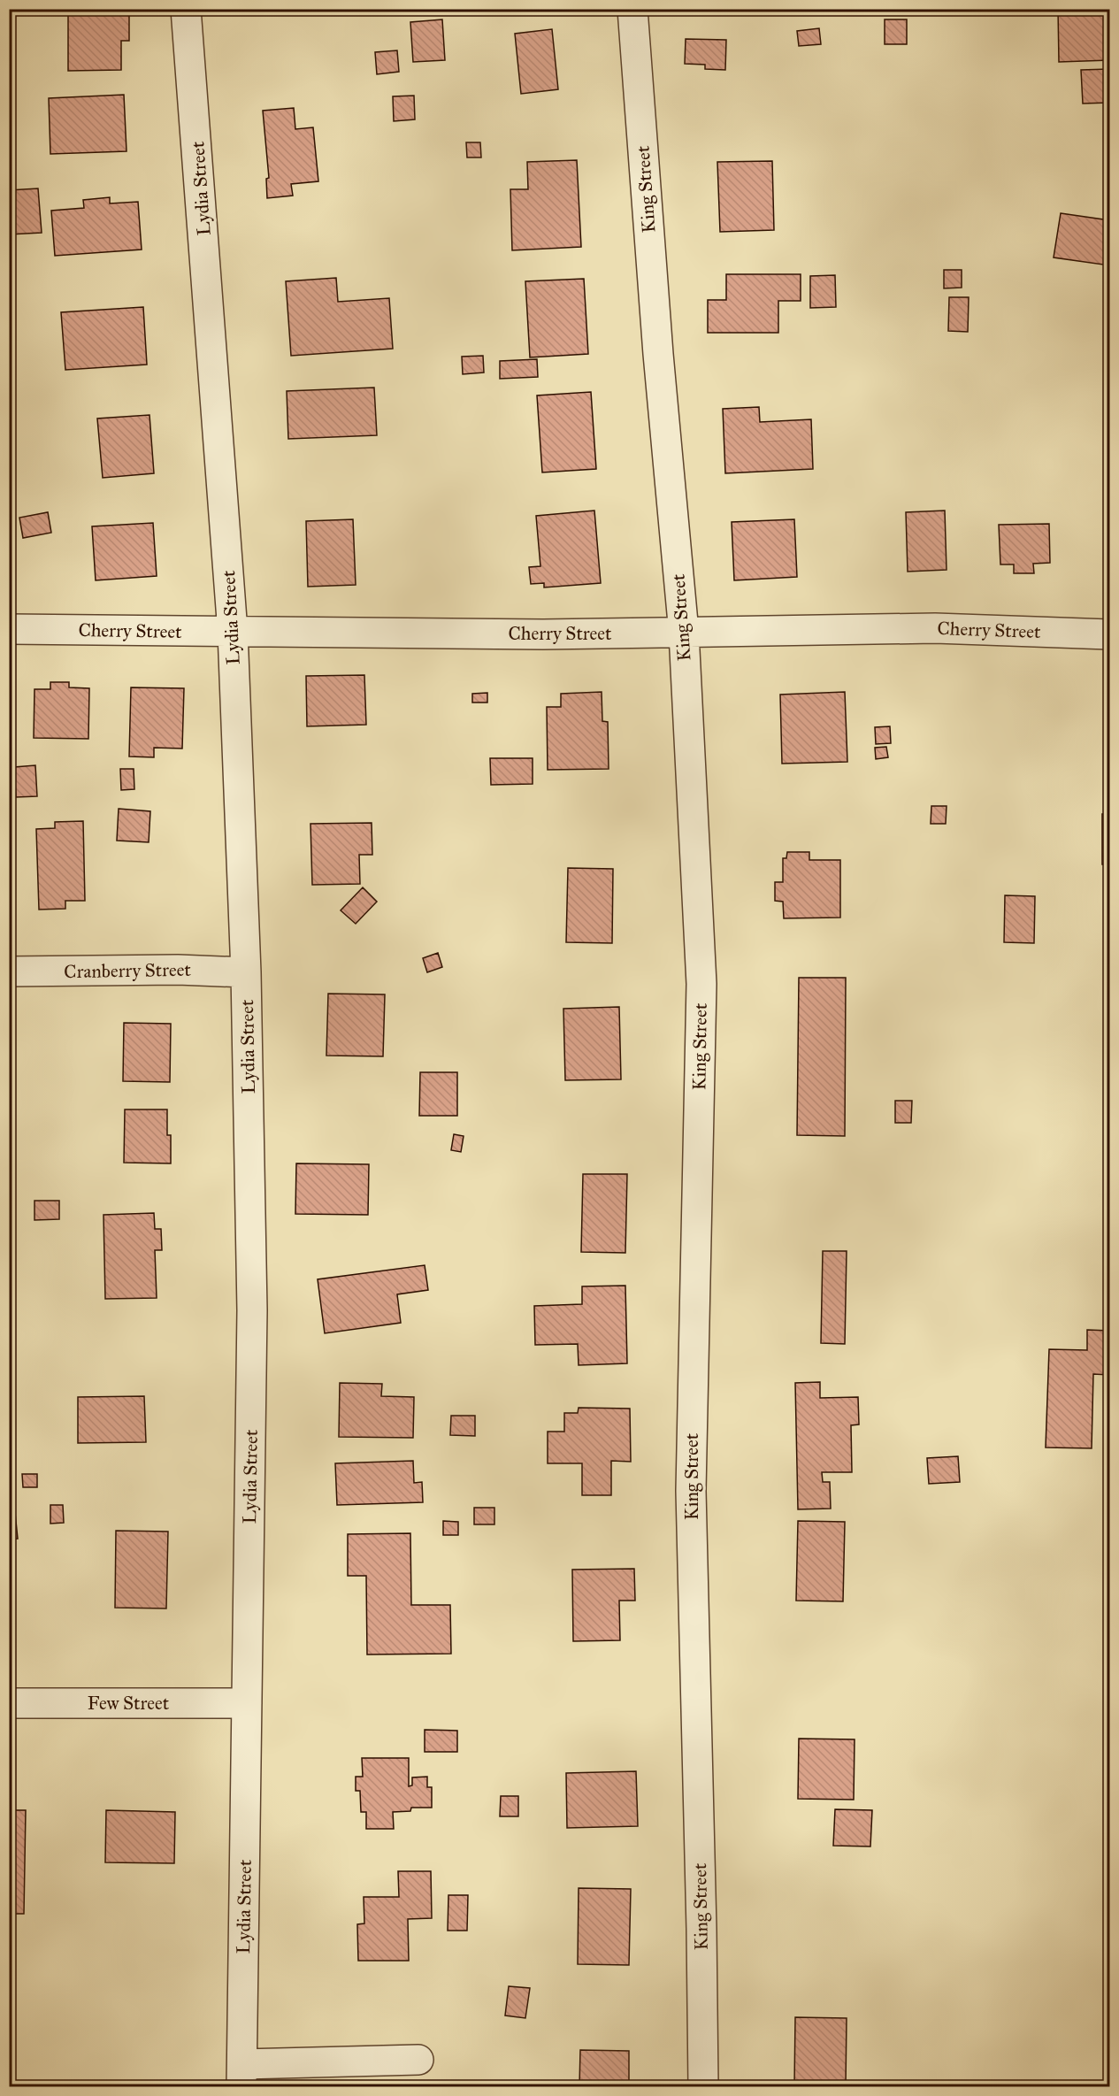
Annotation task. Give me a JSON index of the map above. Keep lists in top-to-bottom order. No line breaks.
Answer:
{"streets":{"street":["Lydia Street","King Street","Cherry Street","Cranberry Street","Few Street"]},"crossings":[["Lydia Street","Cherry Street"],["Lydia Street","Cranberry Street"],["Lydia Street","Few Street"],["King Street","Cherry Street"]]}
